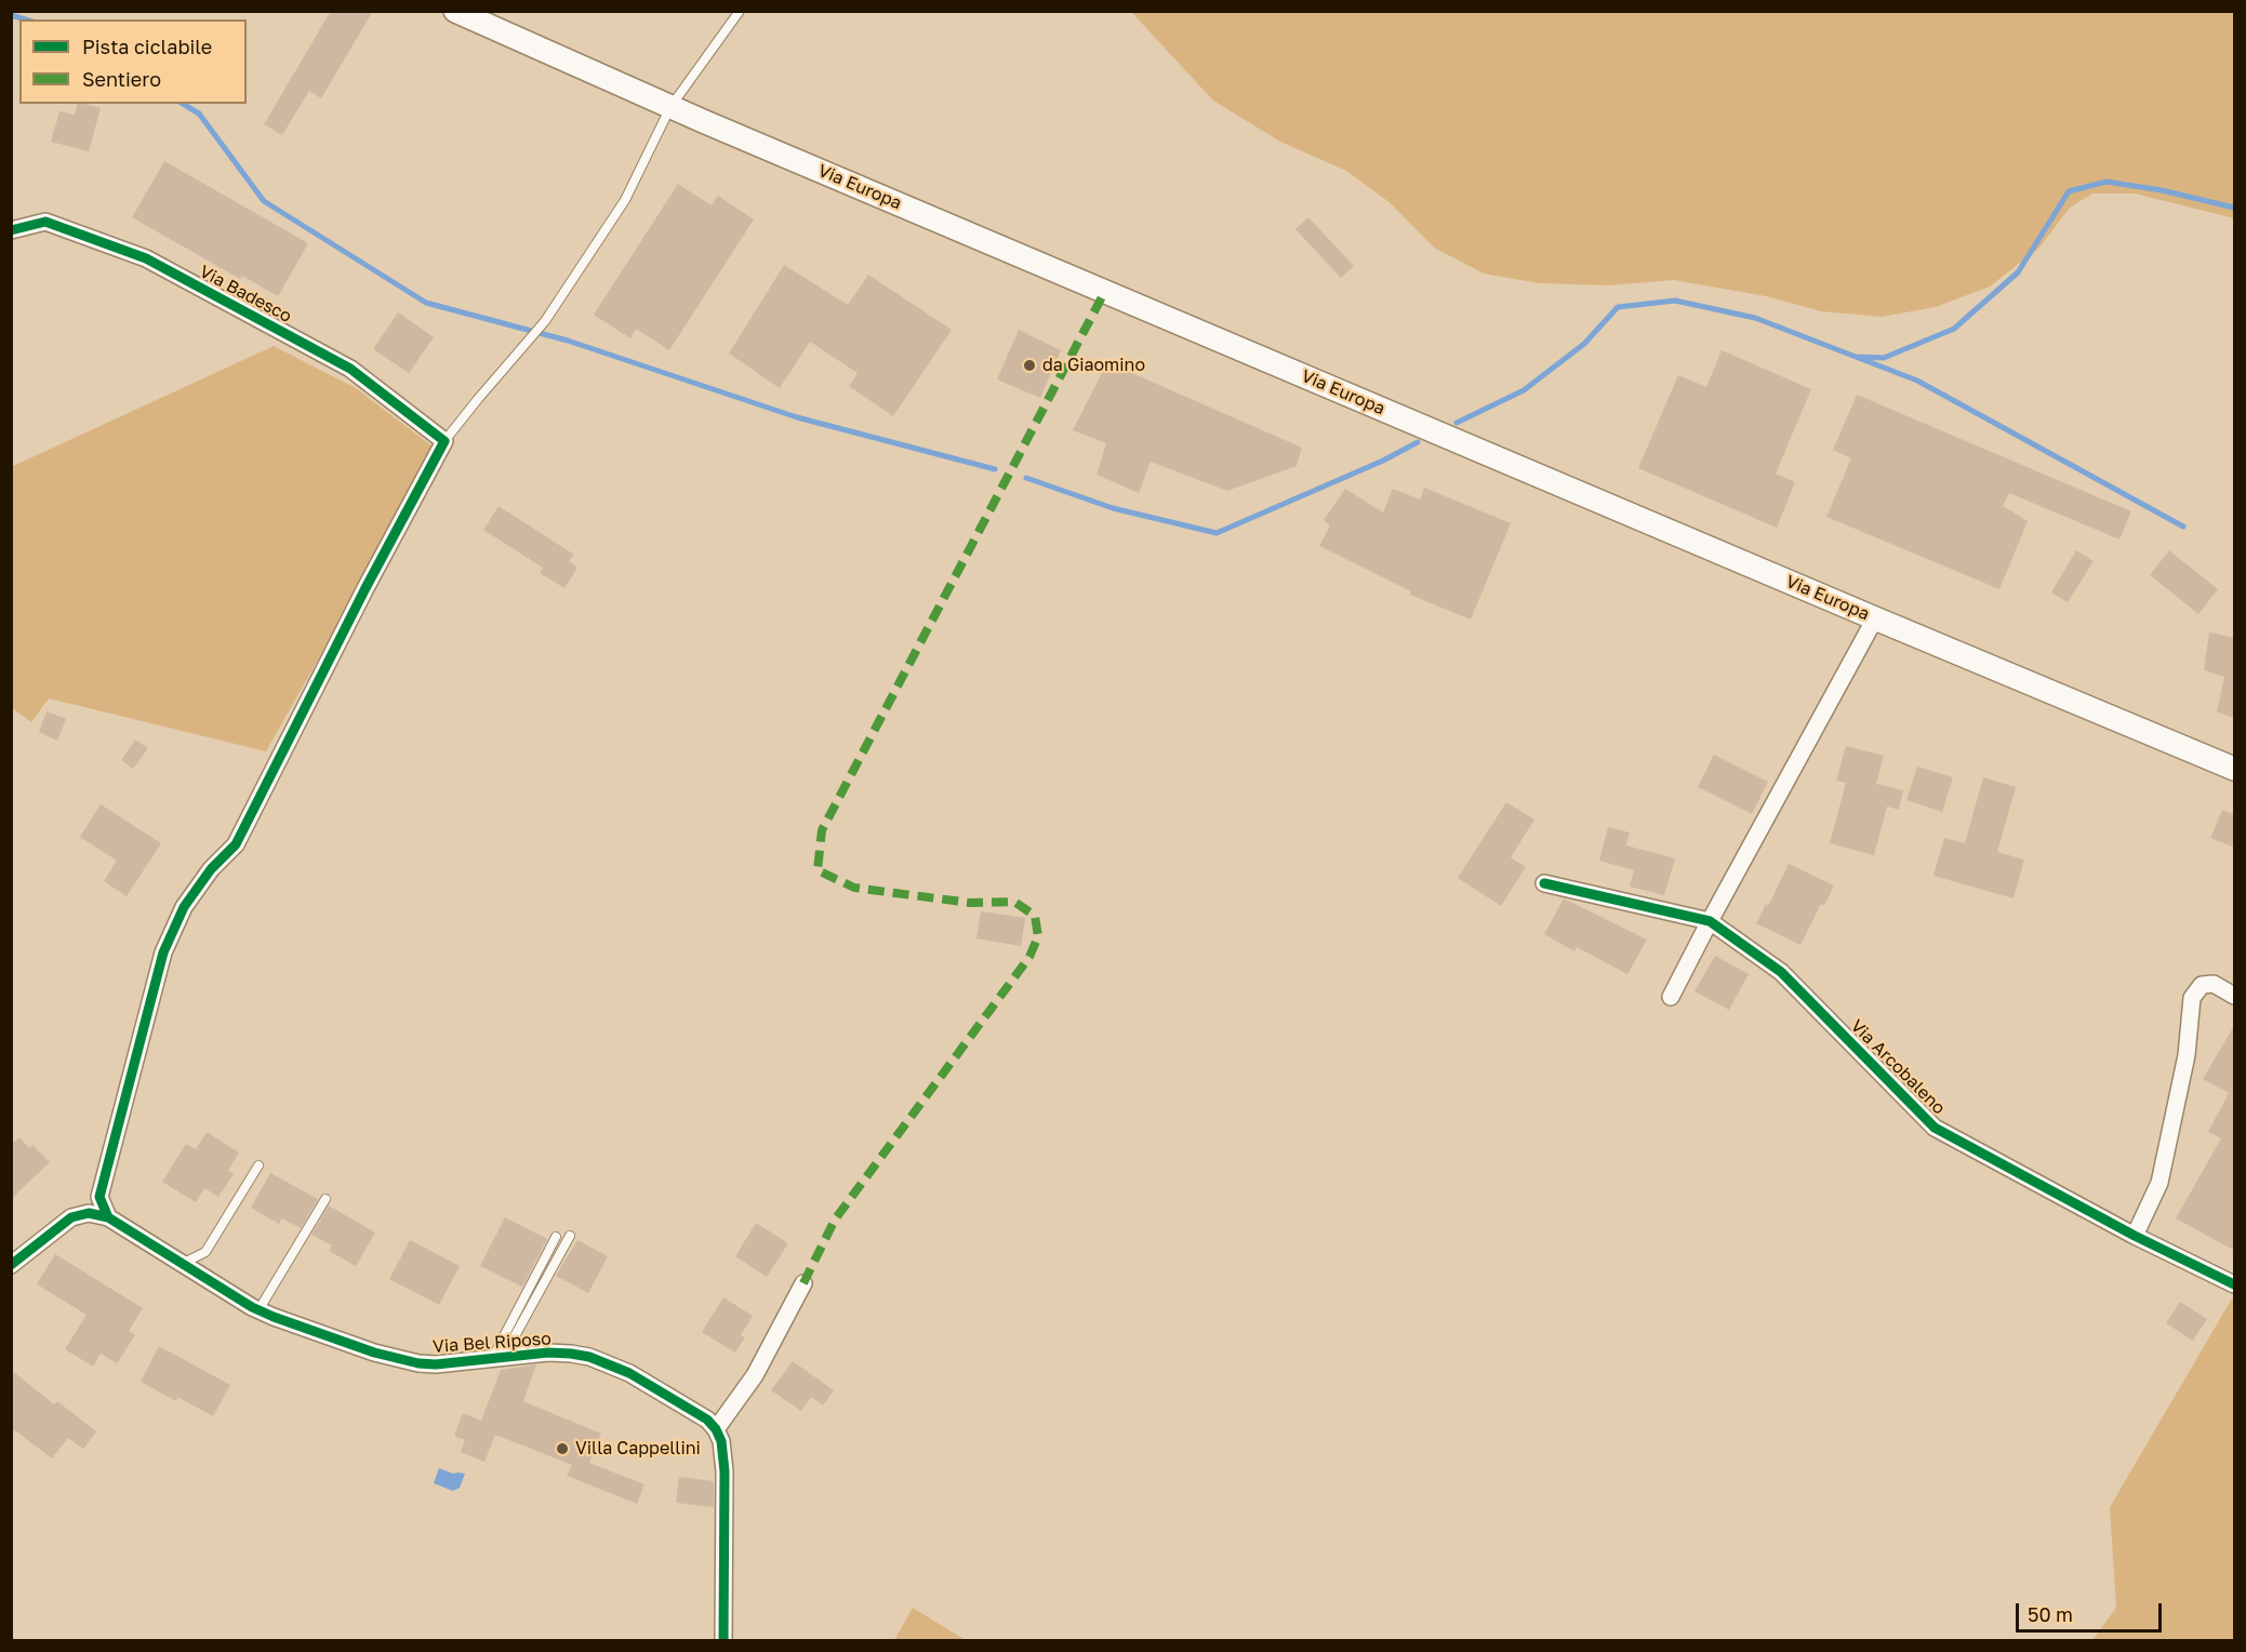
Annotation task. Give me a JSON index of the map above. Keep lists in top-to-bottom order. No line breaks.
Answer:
{"streets":{"main road":["Via Europa"],"street":["Via Badesco","Via Arcobaleno","Via Bel Riposo"]},"places":["da Giaomino","Villa Cappellini"],"legend":["Pista ciclabile","Sentiero"],"scale_bar":"50 m"}
